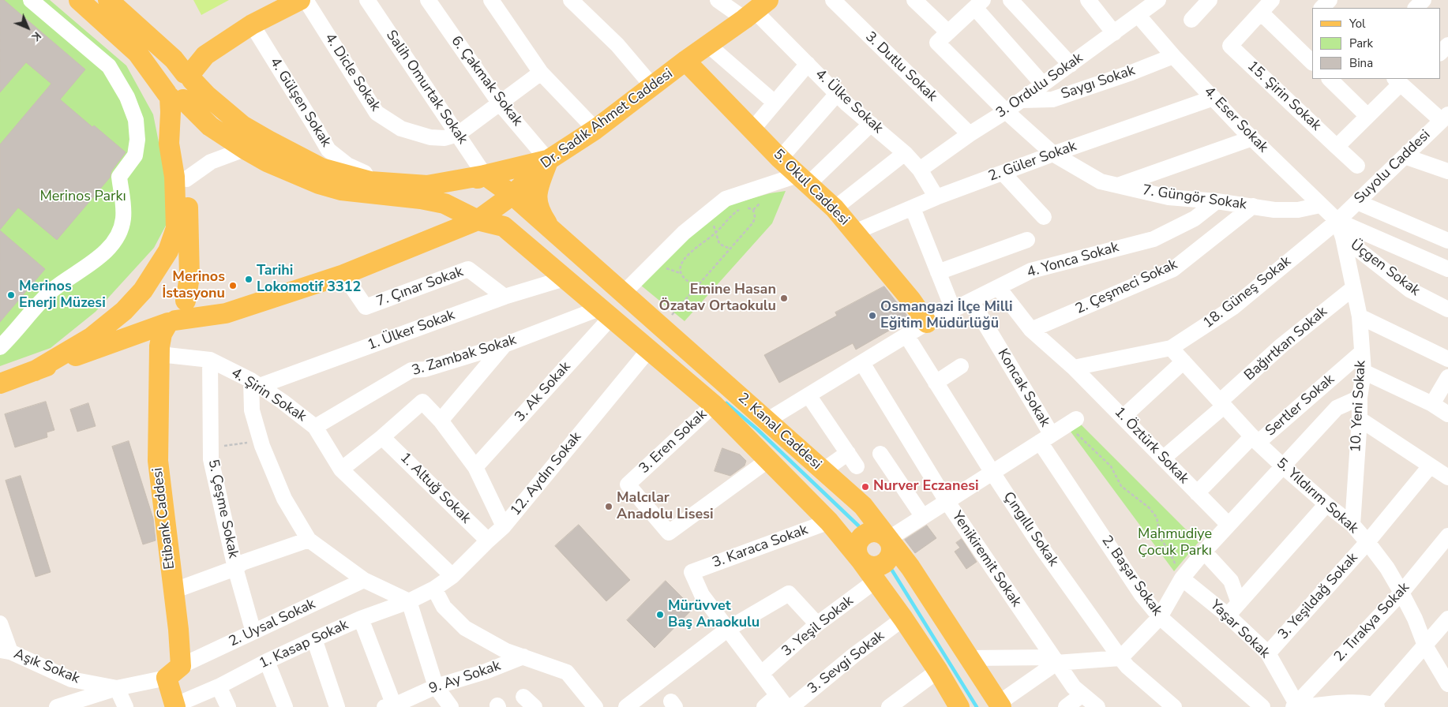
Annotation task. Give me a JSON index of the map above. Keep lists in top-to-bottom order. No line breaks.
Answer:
{"streets":{"main road":["Dr. Sadık Ahmet Caddesi","5. Okul Caddesi","2. Kanal Caddesi","Etibank Caddesi"],"street":["3. Dutlu Sokak","4. Dicle Sokak","6. Çakmak Sokak","Saygı Sokak","3. Ordulu Sokak","Salih Omurtak Sokak","15. Şirin Sokak","4. Ülke Sokak","4. Gülşen Sokak","4. Eser Sokak","2. Güler Sokak","Suyolu Caddesi","7. Güngör Sokak","4. Yonca Sokak","Üçgen Sokak","7. Çınar Sokak","2. Çeşmeci Sokak","18. Güneş Sokak","1. Ülker Sokak","Bağırtkan Sokak","3. Zambak Sokak","Koncak Sokak","3. Ak Sokak","4. Şirin Sokak","Sertler Sokak","10. Yeni Sokak","3. Eren Sokak","1. Öztürk Sokak","12. Aydın Sokak","1. Altuğ Sokak","5. Yıldırım Sokak","5. Çeşme Sokak","Çıngıllı Sokak","3. Karaca Sokak","Yenikiremit Sokak","2. Başar Sokak","3. Yeşildağ Sokak","2. Tırakya Sokak","2. Uysal Sokak","3. Yeşil Sokak","Yaşar Sokak","1. Kasap Sokak","3. Sevgi Sokak","Aşık Sokak","9. Ay Sokak"]},"crossings":[["3. Dutlu Sokak","3. Ordulu Sokak"],["4. Dicle Sokak","Salih Omurtak Sokak"],["6. Çakmak Sokak","Dr. Sadık Ahmet Caddesi"],["Saygı Sokak","3. Ordulu Sokak"],["Saygı Sokak","4. Eser Sokak"],["3. Ordulu Sokak","4. Ülke Sokak"],["3. Ordulu Sokak","4. Eser Sokak"],["3. Ordulu Sokak","7. Güngör Sokak"],["Salih Omurtak Sokak","2. Kanal Caddesi"],["4. Ülke Sokak","Dr. Sadık Ahmet Caddesi"],["4. Ülke Sokak","2. Güler Sokak"],["Dr. Sadık Ahmet Caddesi","5. Okul Caddesi"],["Dr. Sadık Ahmet Caddesi","7. Çınar Sokak"],["Dr. Sadık Ahmet Caddesi","2. Kanal Caddesi"],["Dr. Sadık Ahmet Caddesi","Etibank Caddesi"],["4. Eser Sokak","2. Güler Sokak"],["4. Eser Sokak","Suyolu Caddesi"],["4. Eser Sokak","7. Güngör Sokak"],["4. Eser Sokak","18. Güneş Sokak"],["4. Eser Sokak","10. Yeni Sokak"],["2. Güler Sokak","5. Okul Caddesi"],["2. Güler Sokak","7. Güngör Sokak"],["Suyolu Caddesi","18. Güneş Sokak"],["Suyolu Caddesi","10. Yeni Sokak"],["5. Okul Caddesi","4. Yonca Sokak"],["7. Güngör Sokak","4. Yonca Sokak"],["7. Güngör Sokak","2. Çeşmeci Sokak"],["4. Yonca Sokak","Koncak Sokak"],["4. Yonca Sokak","2. Kanal Caddesi"],["4. Yonca Sokak","Çıngıllı Sokak"],["4. Yonca Sokak","Yenikiremit Sokak"],["Üçgen Sokak","10. Yeni Sokak"],["7. Çınar Sokak","1. Ülker Sokak"],["18. Güneş Sokak","10. Yeni Sokak"],["18. Güneş Sokak","1. Öztürk Sokak"],["18. Güneş Sokak","5. Yıldırım Sokak"],["1. Ülker Sokak","4. Şirin Sokak"],["1. Ülker Sokak","2. Kanal Caddesi"],["Bağırtkan Sokak","10. Yeni Sokak"],["Bağırtkan Sokak","1. Öztürk Sokak"],["Bağırtkan Sokak","5. Yıldırım Sokak"],["3. Zambak Sokak","3. Ak Sokak"],["3. Zambak Sokak","4. Şirin Sokak"],["3. Zambak Sokak","2. Kanal Caddesi"],["Koncak Sokak","2. Başar Sokak"],["3. Ak Sokak","2. Kanal Caddesi"],["4. Şirin Sokak","12. Aydın Sokak"],["4. Şirin Sokak","5. Çeşme Sokak"],["4. Şirin Sokak","Etibank Caddesi"],["Sertler Sokak","10. Yeni Sokak"],["Sertler Sokak","1. Öztürk Sokak"],["Sertler Sokak","5. Yıldırım Sokak"],["10. Yeni Sokak","5. Yıldırım Sokak"],["2. Kanal Caddesi","3. Eren Sokak"],["2. Kanal Caddesi","12. Aydın Sokak"],["2. Kanal Caddesi","3. Karaca Sokak"],["2. Kanal Caddesi","3. Yeşil Sokak"],["2. Kanal Caddesi","3. Sevgi Sokak"],["12. Aydın Sokak","1. Altuğ Sokak"],["12. Aydın Sokak","1. Kasap Sokak"],["5. Yıldırım Sokak","3. Yeşildağ Sokak"],["5. Yıldırım Sokak","2. Tırakya Sokak"],["5. Çeşme Sokak","2. Uysal Sokak"],["Etibank Caddesi","2. Uysal Sokak"],["Etibank Caddesi","1. Kasap Sokak"],["3. Yeşildağ Sokak","Yaşar Sokak"],["2. Tırakya Sokak","Yaşar Sokak"],["2. Uysal Sokak","Aşık Sokak"]],"parks":["Merinos Parkı","Mahmudiye Çocuk Parkı"],"places":["Tarihi Lokomotif 3312","Merinos İstasyonu","Merinos Enerji Müzesi","Emine Hasan Özatav Ortaokulu","Osmangazi İlçe Milli Eğitim Müdürlüğü","Nurver Eczanesi","Malcılar Anadolu Lisesi","Mürüvvet Baş Anaokulu"],"legend":["Yol","Park","Bina"],"north":"bottom right"}
